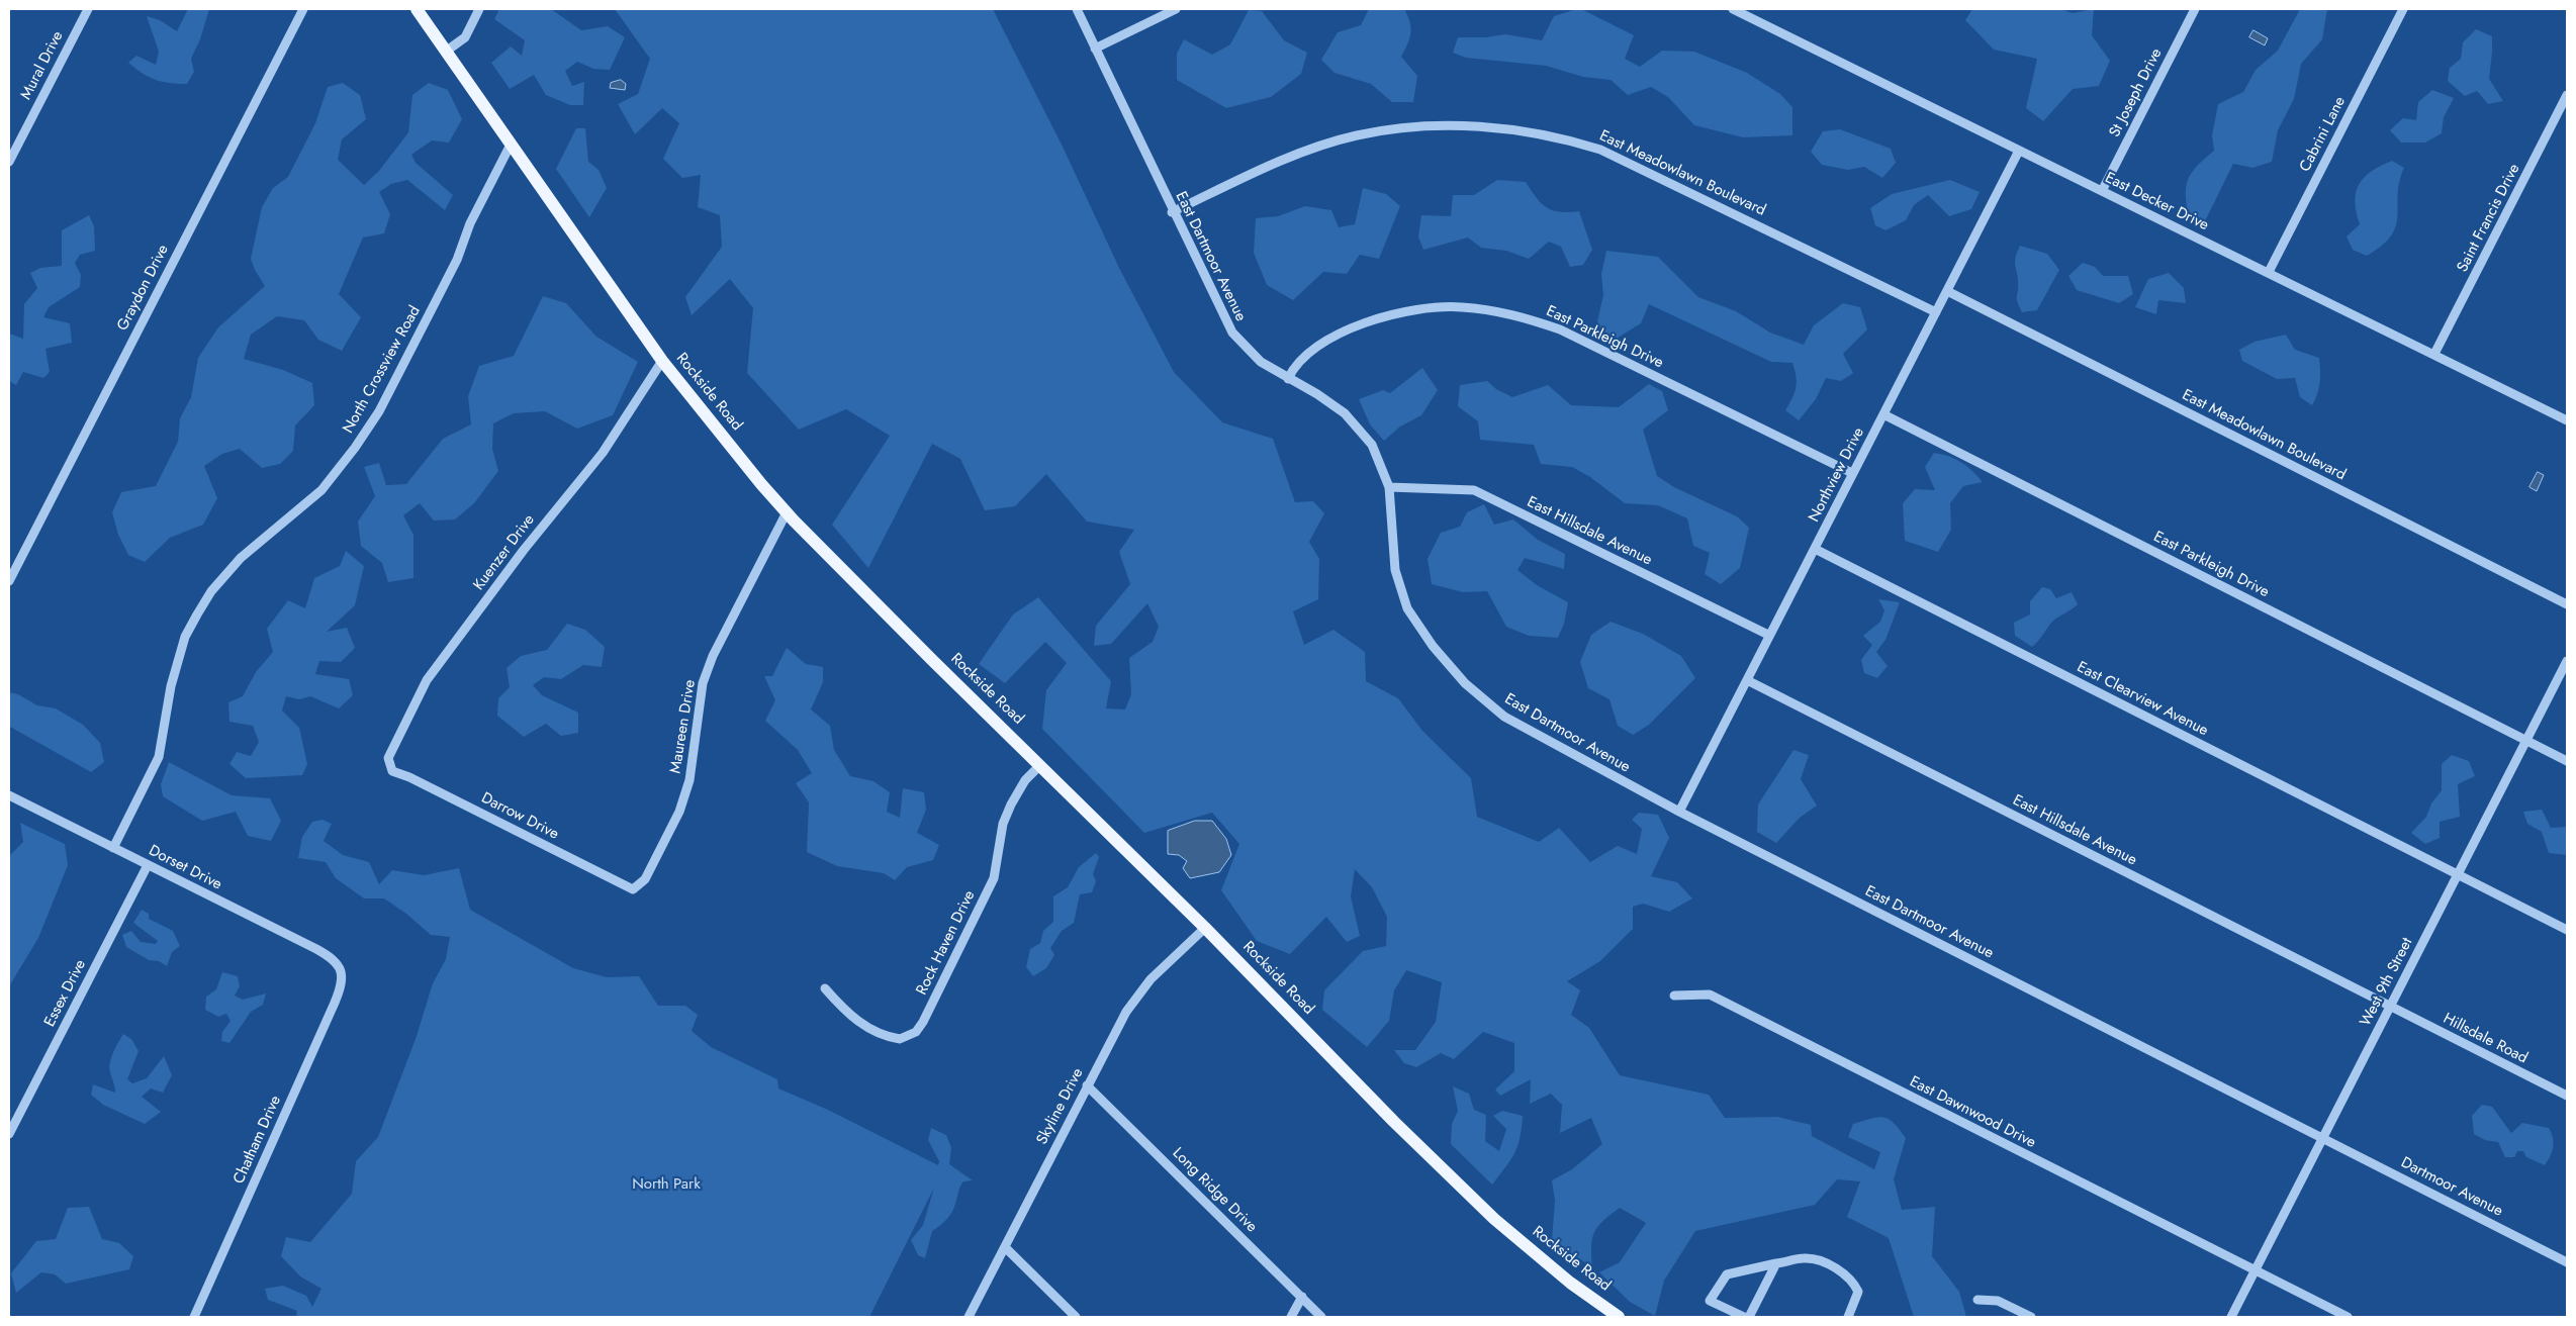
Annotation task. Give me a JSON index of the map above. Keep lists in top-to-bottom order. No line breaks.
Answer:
{"streets":{"main road":["Rockside Road"],"street":["Mural Drive","St Joseph Drive","Cabrini Lane","East Meadowlawn Boulevard","East Decker Drive","Saint Francis Drive","East Dartmoor Avenue","Graydon Drive","East Parkleigh Drive","North Crossview Road","Northview Drive","East Hillsdale Avenue","Kuenzer Drive","East Clearview Avenue","Maureen Drive","Darrow Drive","Dorset Drive","Rock Haven Drive","West 9th Street","Essex Drive","Hillsdale Road","Skyline Drive","East Dawnwood Drive","Chatham Drive","Dartmoor Avenue","Long Ridge Drive"]},"crossings":[["St Joseph Drive","East Decker Drive"],["Cabrini Lane","East Decker Drive"],["East Meadowlawn Boulevard","East Dartmoor Avenue"],["East Meadowlawn Boulevard","Northview Drive"],["East Decker Drive","Saint Francis Drive"],["East Decker Drive","Northview Drive"],["East Dartmoor Avenue","East Parkleigh Drive"],["East Dartmoor Avenue","Northview Drive"],["East Dartmoor Avenue","East Hillsdale Avenue"],["East Dartmoor Avenue","West 9th Street"],["East Dartmoor Avenue","Dartmoor Avenue"],["East Parkleigh Drive","Northview Drive"],["East Parkleigh Drive","West 9th Street"],["North Crossview Road","Rockside Road"],["North Crossview Road","Dorset Drive"],["Rockside Road","Kuenzer Drive"],["Rockside Road","Maureen Drive"],["Rockside Road","Rock Haven Drive"],["Rockside Road","Skyline Drive"],["Northview Drive","East Hillsdale Avenue"],["Northview Drive","East Clearview Avenue"],["East Hillsdale Avenue","West 9th Street"],["East Hillsdale Avenue","Hillsdale Road"],["Kuenzer Drive","Darrow Drive"],["East Clearview Avenue","West 9th Street"],["Maureen Drive","Darrow Drive"],["Dorset Drive","Essex Drive"],["Dorset Drive","Chatham Drive"],["West 9th Street","Hillsdale Road"],["West 9th Street","East Dawnwood Drive"],["West 9th Street","Dartmoor Avenue"],["Skyline Drive","Long Ridge Drive"]],"parks":["North Park"]}
